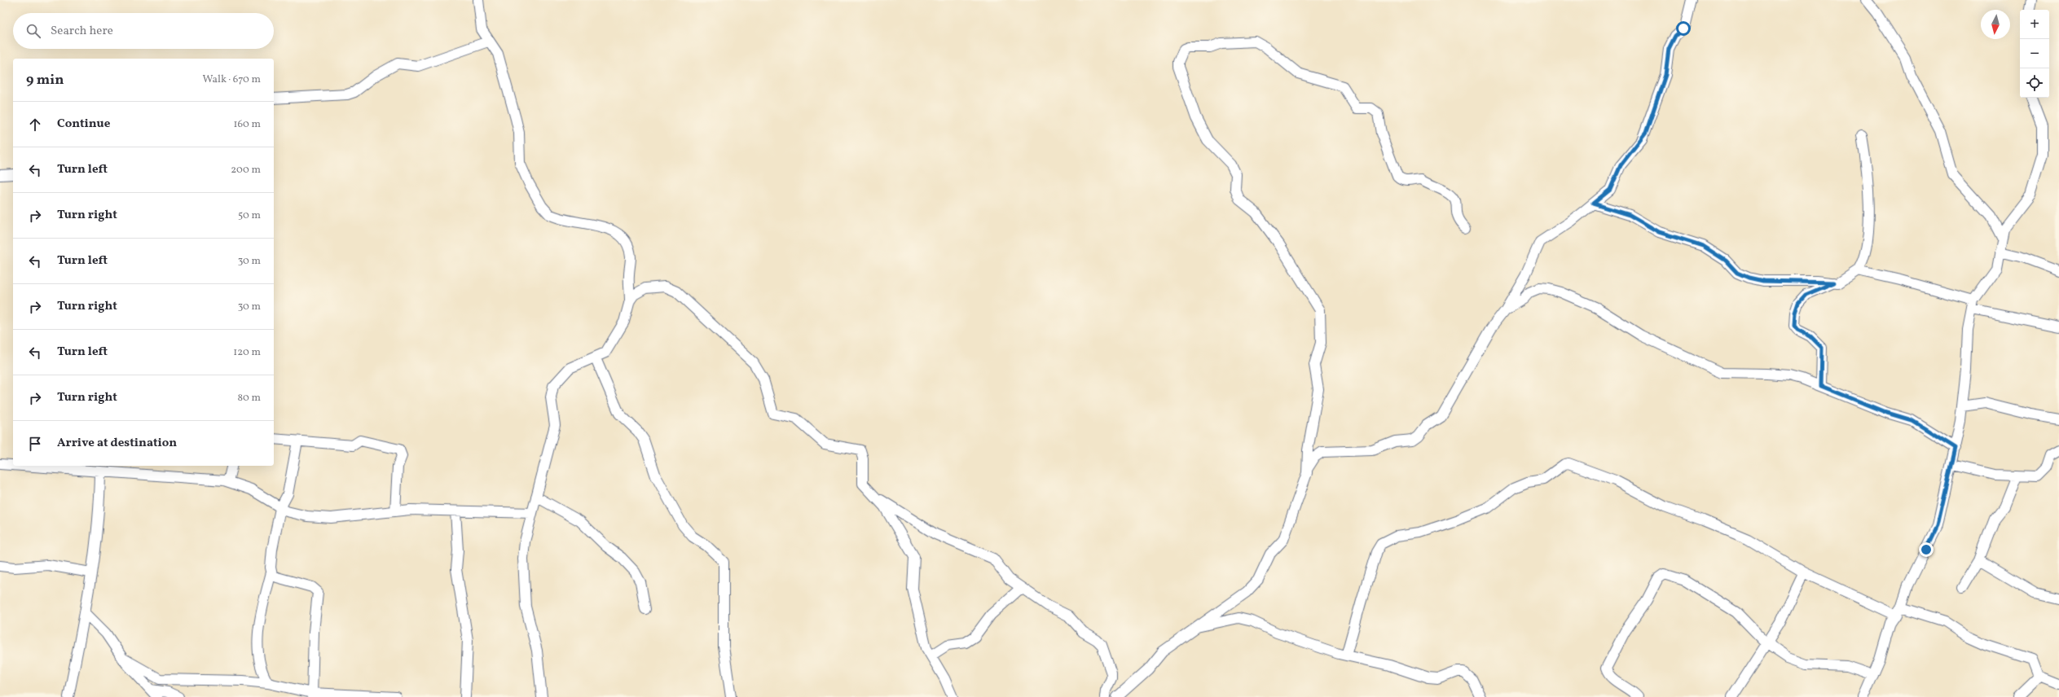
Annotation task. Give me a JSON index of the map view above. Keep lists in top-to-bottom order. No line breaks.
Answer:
{"north":"bottom","page":{"map_buttons":["+","−"],"search":"Search here","heading":["9 min","Walk · 670 m"],"list":[["Continue","160 m"],["Turn left","200 m"],["Turn right","50 m"],["Turn left","30 m"],["Turn right","30 m"],["Turn left","120 m"],["Turn right","80 m"],"Arrive at destination"]}}
